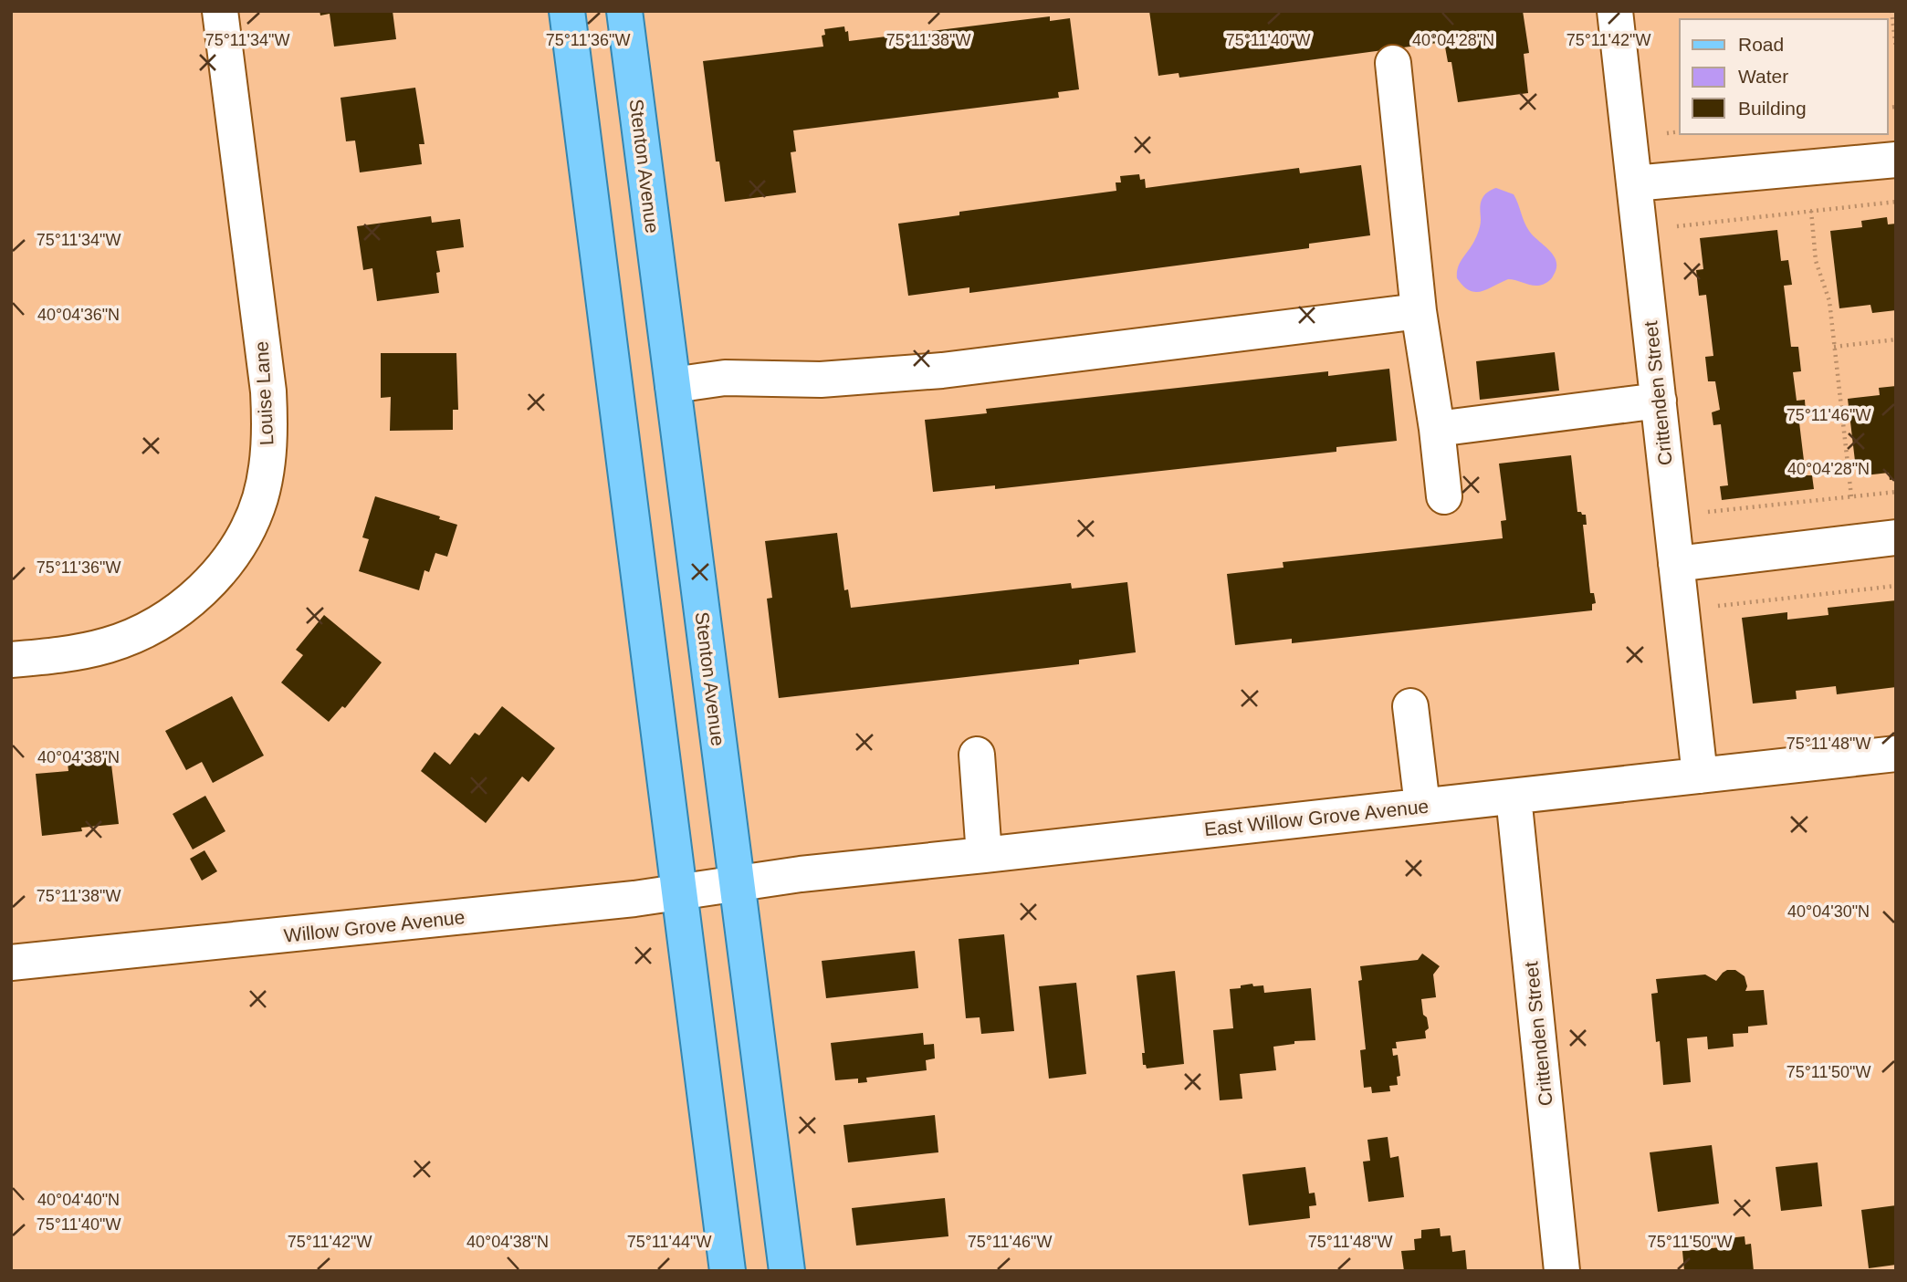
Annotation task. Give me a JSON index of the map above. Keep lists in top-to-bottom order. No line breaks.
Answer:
{"streets":{"main road":["Stenton Avenue"],"street":["Louise Lane","Crittenden Street","East Willow Grove Avenue","Willow Grove Avenue"]},"crossings":[["Stenton Avenue","East Willow Grove Avenue"],["Stenton Avenue","Willow Grove Avenue"],["Crittenden Street","East Willow Grove Avenue"],["East Willow Grove Avenue","Willow Grove Avenue"]],"legend":["Road","Water","Building"],"coordinates":["75°11'34\"W","75°11'36\"W","75°11'38\"W","75°11'40\"W","75°11'42\"W","40°04'28\"N","40°04'36\"N","75°11'46\"W","75°11'48\"W","40°04'38\"N","40°04'30\"N","75°11'50\"W","40°04'40\"N","75°11'44\"W"]}
